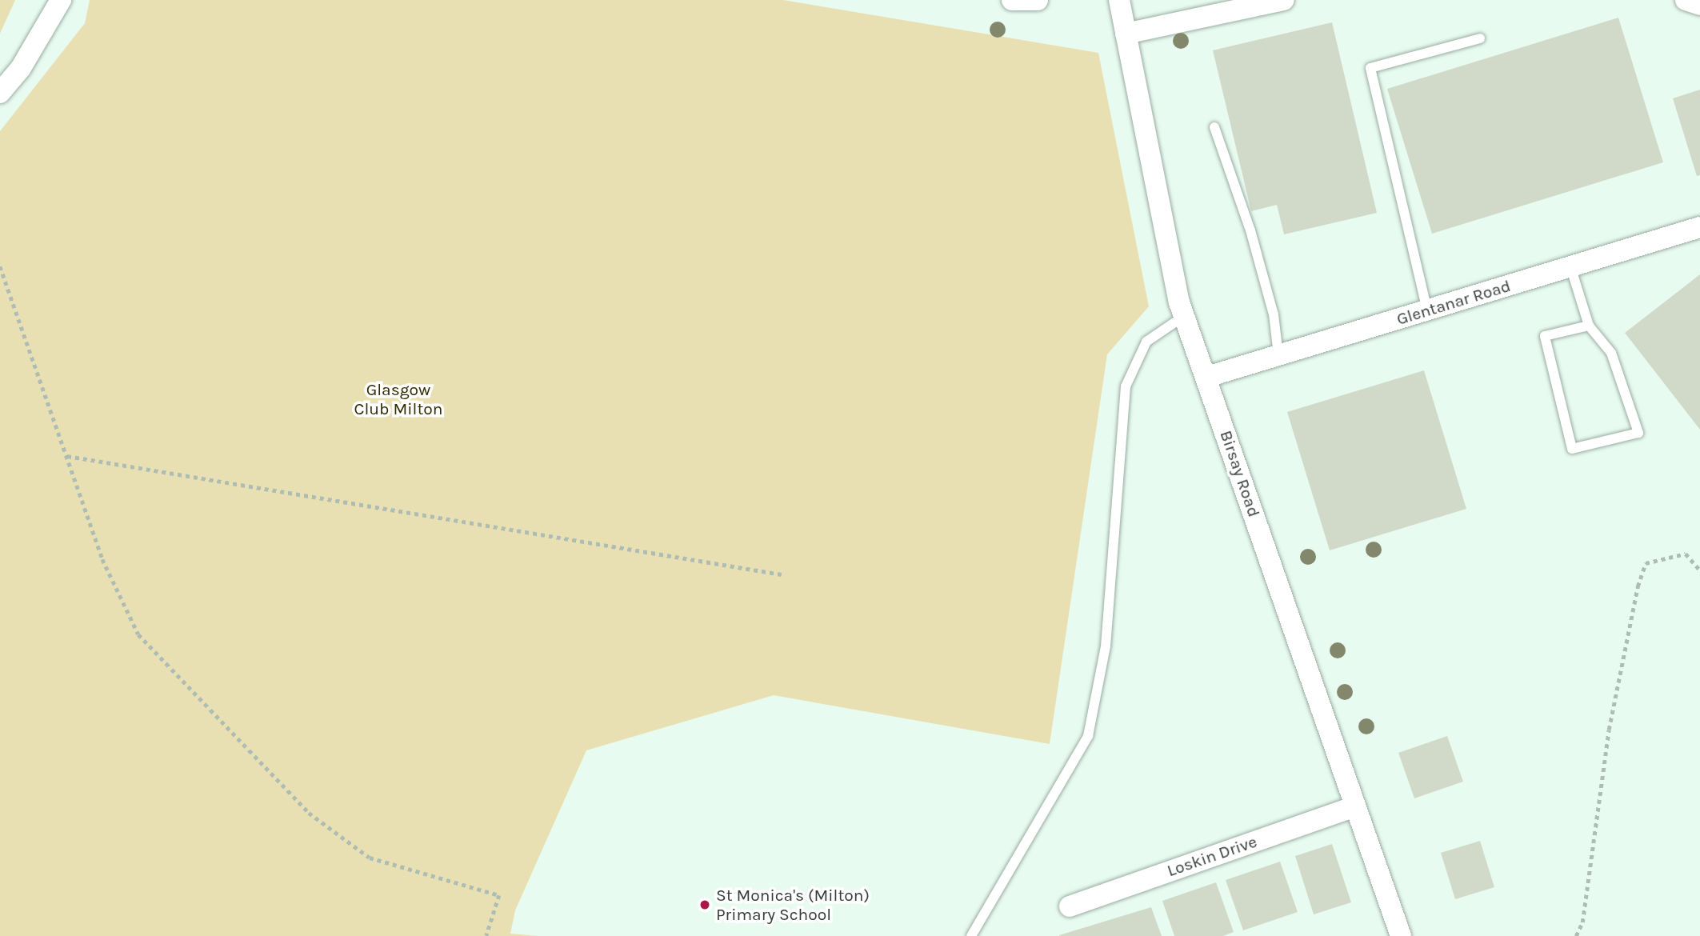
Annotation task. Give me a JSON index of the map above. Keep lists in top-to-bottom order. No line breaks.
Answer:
{"streets":{"street":["Glentanar Road","Birsay Road","Loskin Drive"]},"crossings":[["Glentanar Road","Birsay Road"],["Birsay Road","Loskin Drive"]],"parks":["Glasgow Club Milton"],"places":["St Monica's (Milton) Primary School"]}
